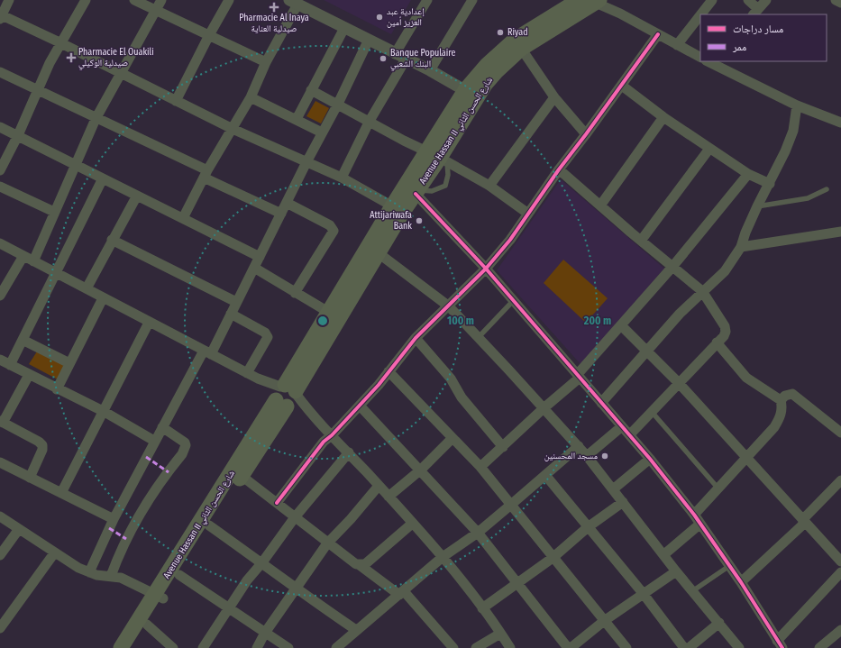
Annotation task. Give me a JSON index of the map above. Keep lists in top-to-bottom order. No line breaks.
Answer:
{"streets":{"main road":["Avenue Hassan II شارع الحسن الثاني"]},"places":{"health":["Pharmacie Al Inaya صيدلية العناية","Pharmacie El Ouakili صيدلية الوكيلي"],"other":["إعدادية عبد العزيز أمين","Riyad","Banque Populaire البنك الشعبي","Attijariwafa Bank","مسجد المحسنين"]},"legend":["مسار دراجات","ممر"],"rings":["100 m","200 m"]}
